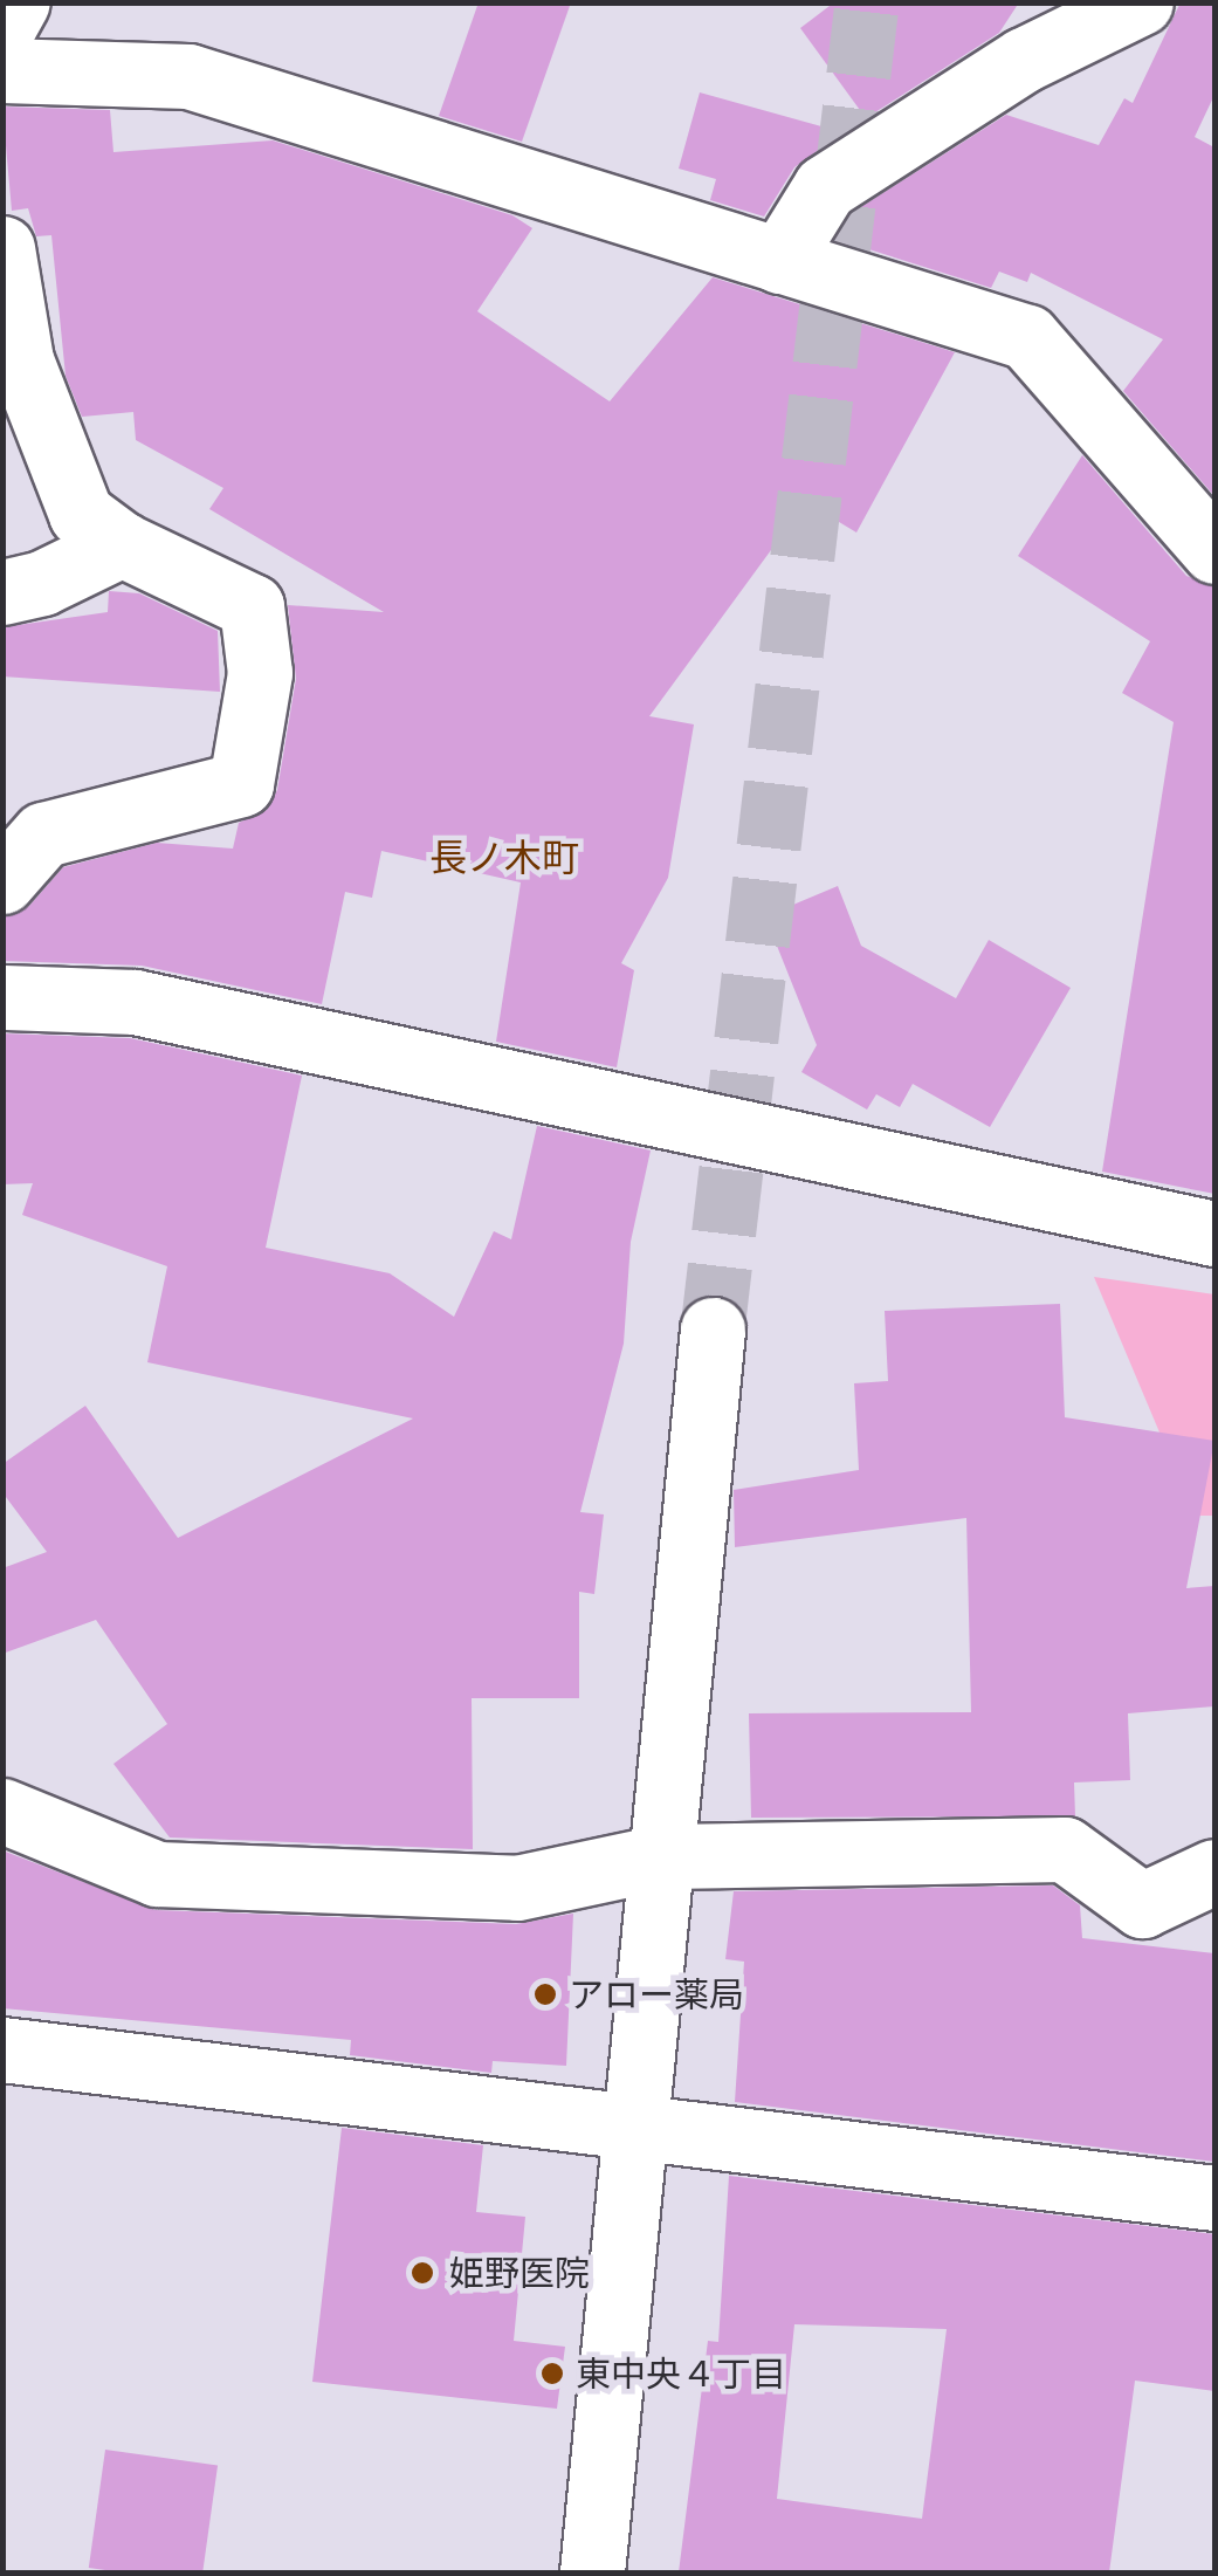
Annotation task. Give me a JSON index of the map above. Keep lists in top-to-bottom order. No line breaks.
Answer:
{"districts":["長ノ木町"],"places":["アロー薬局","姫野医院","東中央４丁目"]}
